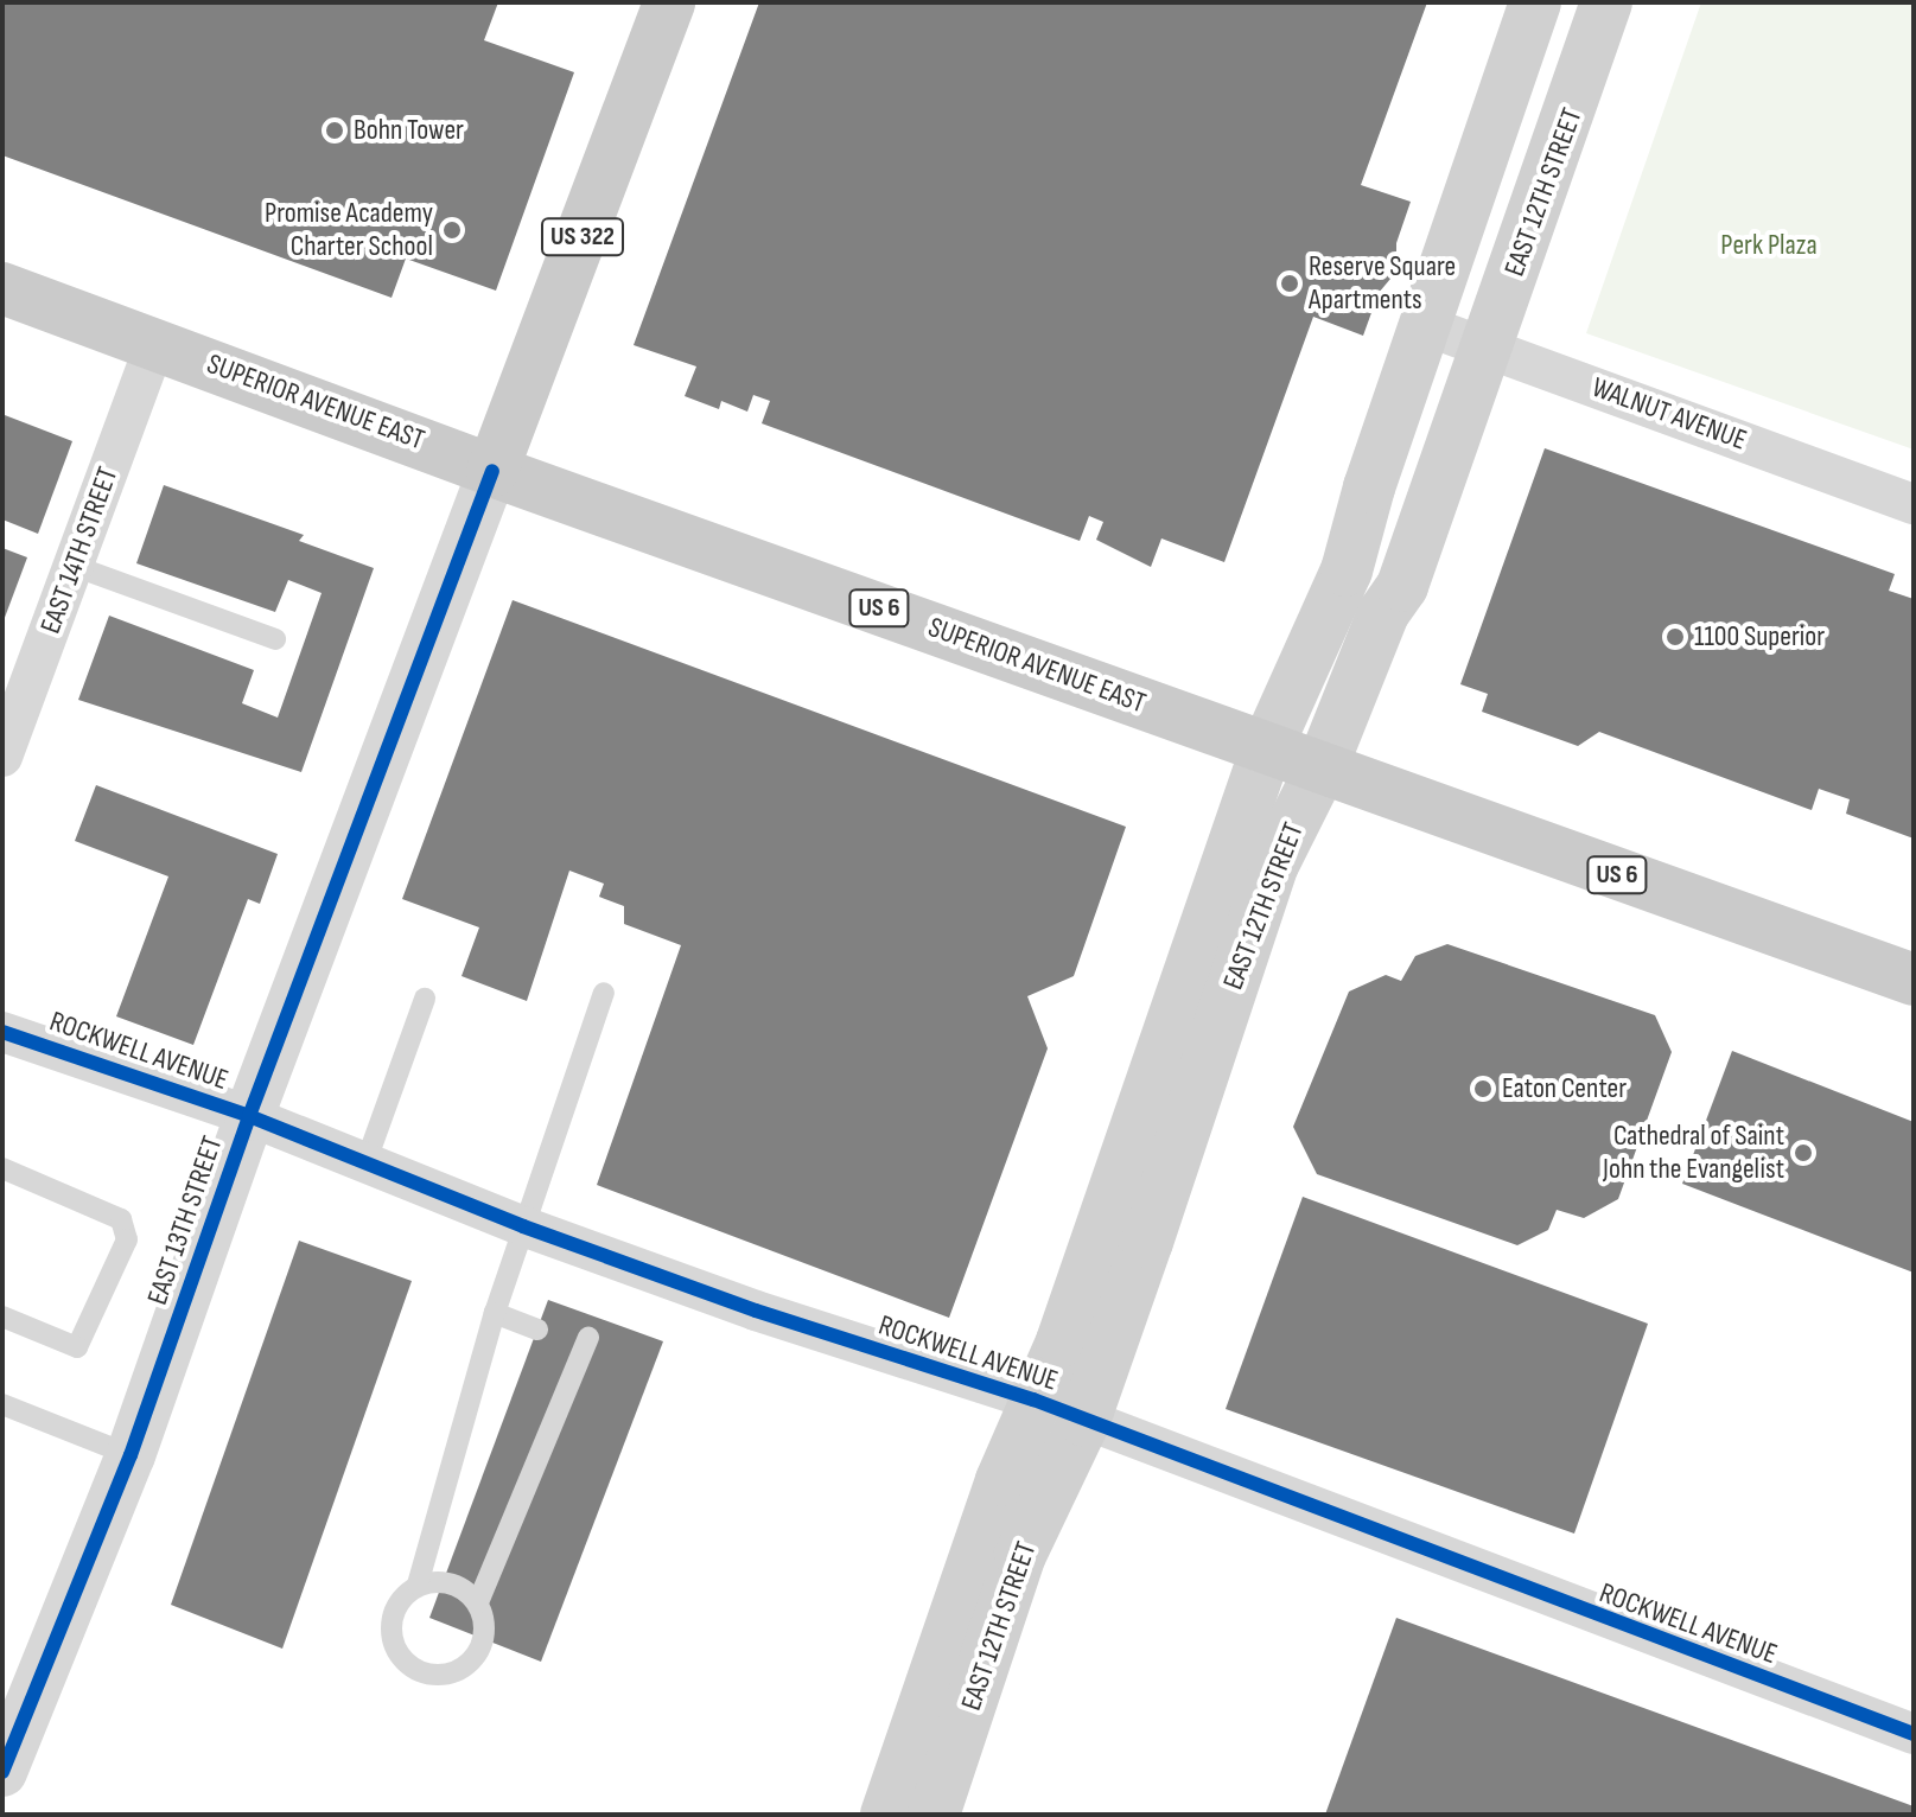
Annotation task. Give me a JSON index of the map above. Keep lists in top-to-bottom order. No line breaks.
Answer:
{"streets":{"main road":["EAST 12TH STREET","US 322","SUPERIOR AVENUE EAST","US 6","EAST 13TH STREET"],"street":["WALNUT AVENUE","EAST 14TH STREET","ROCKWELL AVENUE"]},"crossings":[["EAST 12TH STREET","SUPERIOR AVENUE EAST"],["EAST 12TH STREET","WALNUT AVENUE"],["EAST 12TH STREET","ROCKWELL AVENUE"],["SUPERIOR AVENUE EAST","EAST 14TH STREET"],["SUPERIOR AVENUE EAST","EAST 13TH STREET"],["ROCKWELL AVENUE","EAST 13TH STREET"]],"parks":["Perk Plaza"],"places":["Bohn Tower","Promise Academy Charter School","Reserve Square Apartments","1100 Superior","Eaton Center","Cathedral of Saint John the Evangelist"]}
